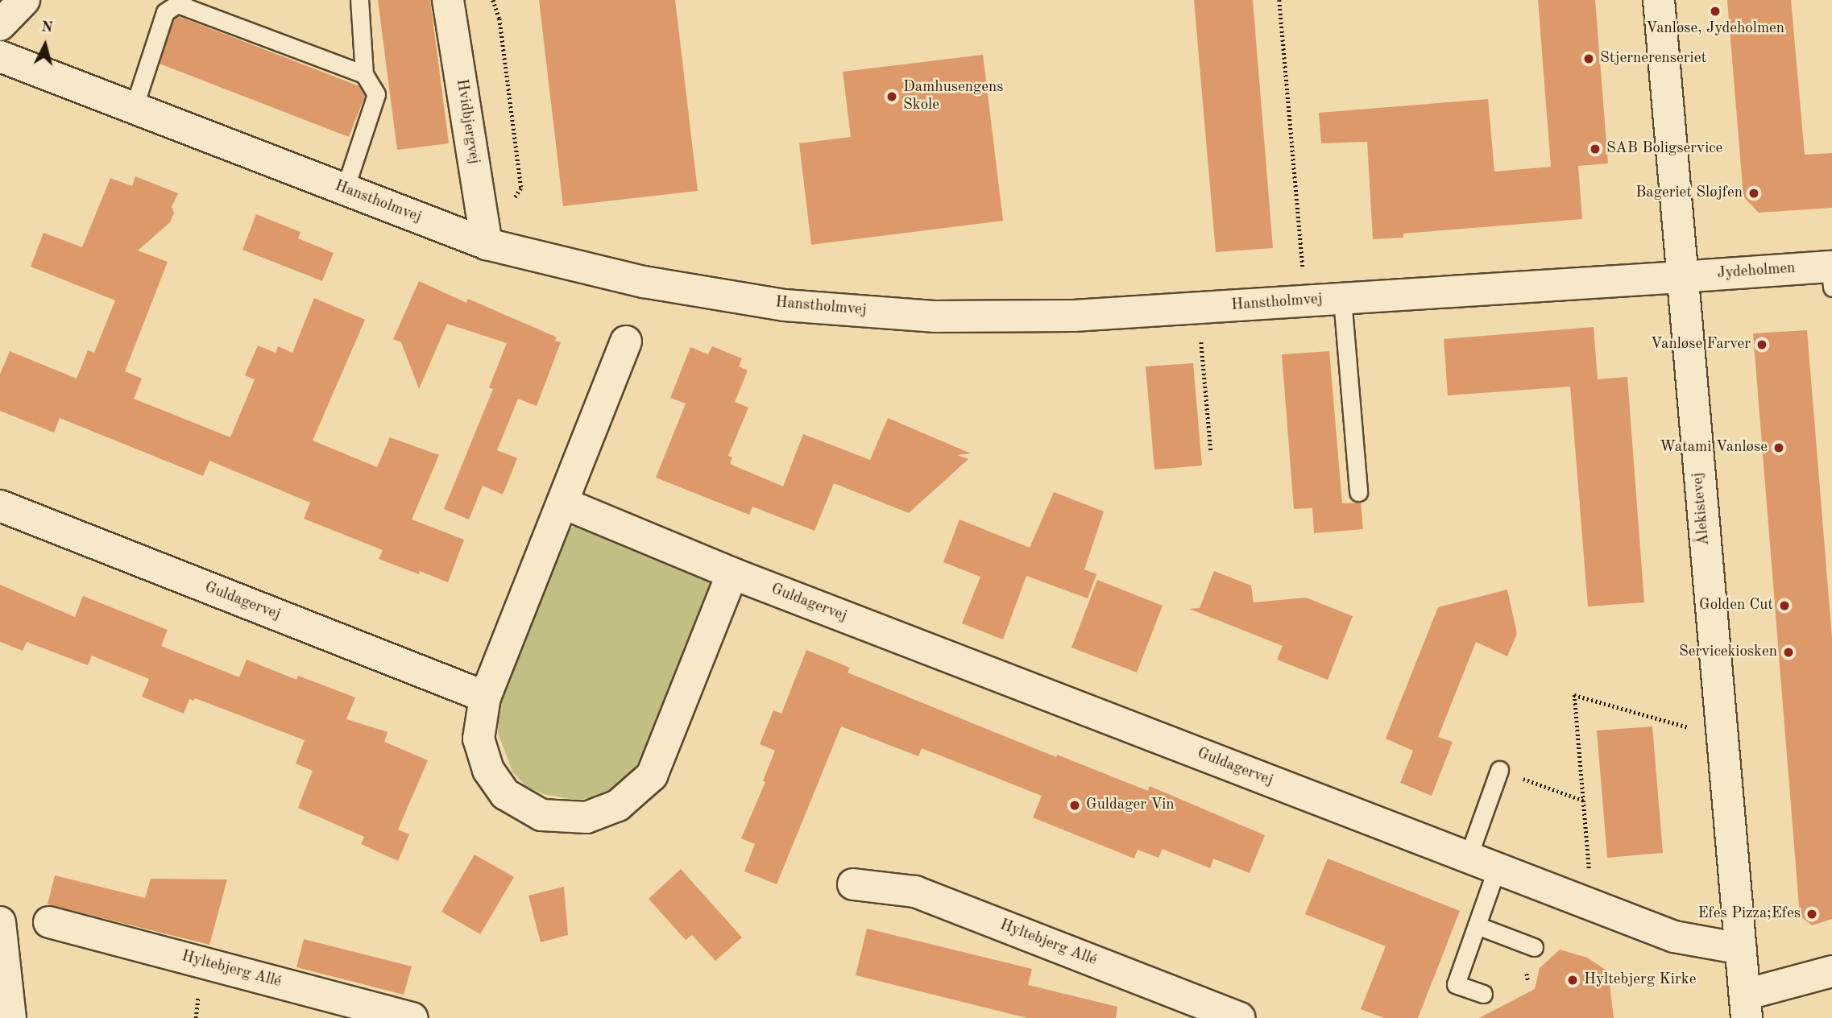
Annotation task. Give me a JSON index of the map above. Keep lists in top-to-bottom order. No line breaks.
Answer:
{"streets":{"street":["Hvidbjergvej","Hanstholmvej","Jydeholmen","Ålekistevej","Guldagervej","Hyltebjerg Allé"]},"crossings":[["Hvidbjergvej","Hanstholmvej"],["Hanstholmvej","Jydeholmen"],["Hanstholmvej","Ålekistevej"],["Jydeholmen","Ålekistevej"],["Ålekistevej","Guldagervej"]],"places":["Vanløse, Jydeholmen","Stjernerenseriet","Damhusengens Skole","SAB Boligservice","Bageriet Sløjfen","Vanløse Farver","Watami Vanløse","Golden Cut","Servicekiosken","Guldager Vin","Efes Pizza;Efes","Hyltebjerg Kirke"],"north":"top"}
